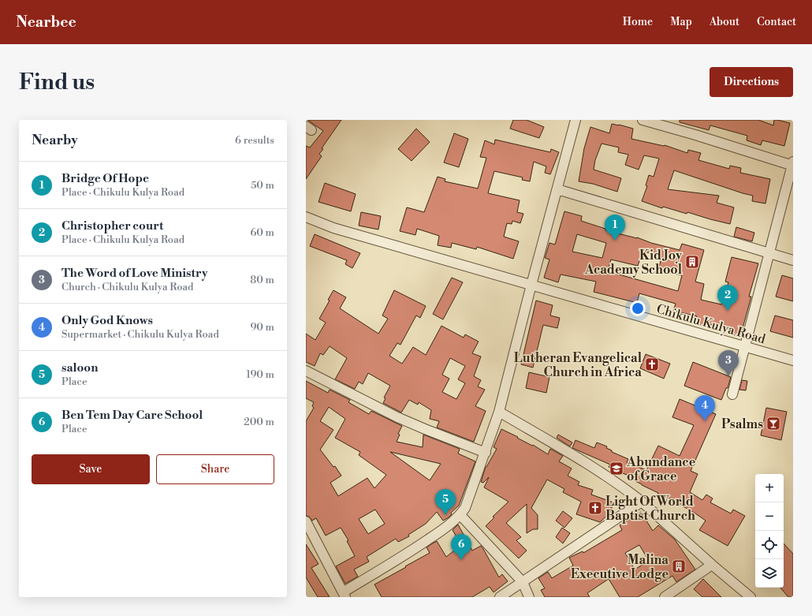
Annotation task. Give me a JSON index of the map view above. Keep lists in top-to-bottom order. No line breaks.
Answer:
{"streets":{"street":["Chikulu Kulya Road"]},"places":{"building":["Kid Joy Academy School","Malina Executive Lodge"],"church":["Lutheran Evangelical Church in Africa","Light Of World Baptist Church"],"bar":["Psalms"],"school or university":["Abundance of Grace"]},"page":{"header":"Nearbee","nav":["Home","Map","About","Contact"],"buttons":["Directions",["Save","Share"]],"title":"Find us","heading":["Nearby","6 results"],"list":[{"mark":"1","name":"Bridge Of Hope","note":"Place · Chikulu Kulya Road","value":"50 m"},{"mark":"2","name":"Christopher court","note":"Place · Chikulu Kulya Road","value":"60 m"},{"mark":"3","name":"The Word of Love Ministry","note":"Church · Chikulu Kulya Road","value":"80 m"},{"mark":"4","name":"Only God Knows","note":"Supermarket · Chikulu Kulya Road","value":"90 m"},{"mark":"5","name":"saloon","note":"Place","value":"190 m"},{"mark":"6","name":"Ben Tem Day Care School","note":"Place","value":"200 m"}],"pins":["1","2","3","4","5","6"],"map_buttons":["+","−"]}}
